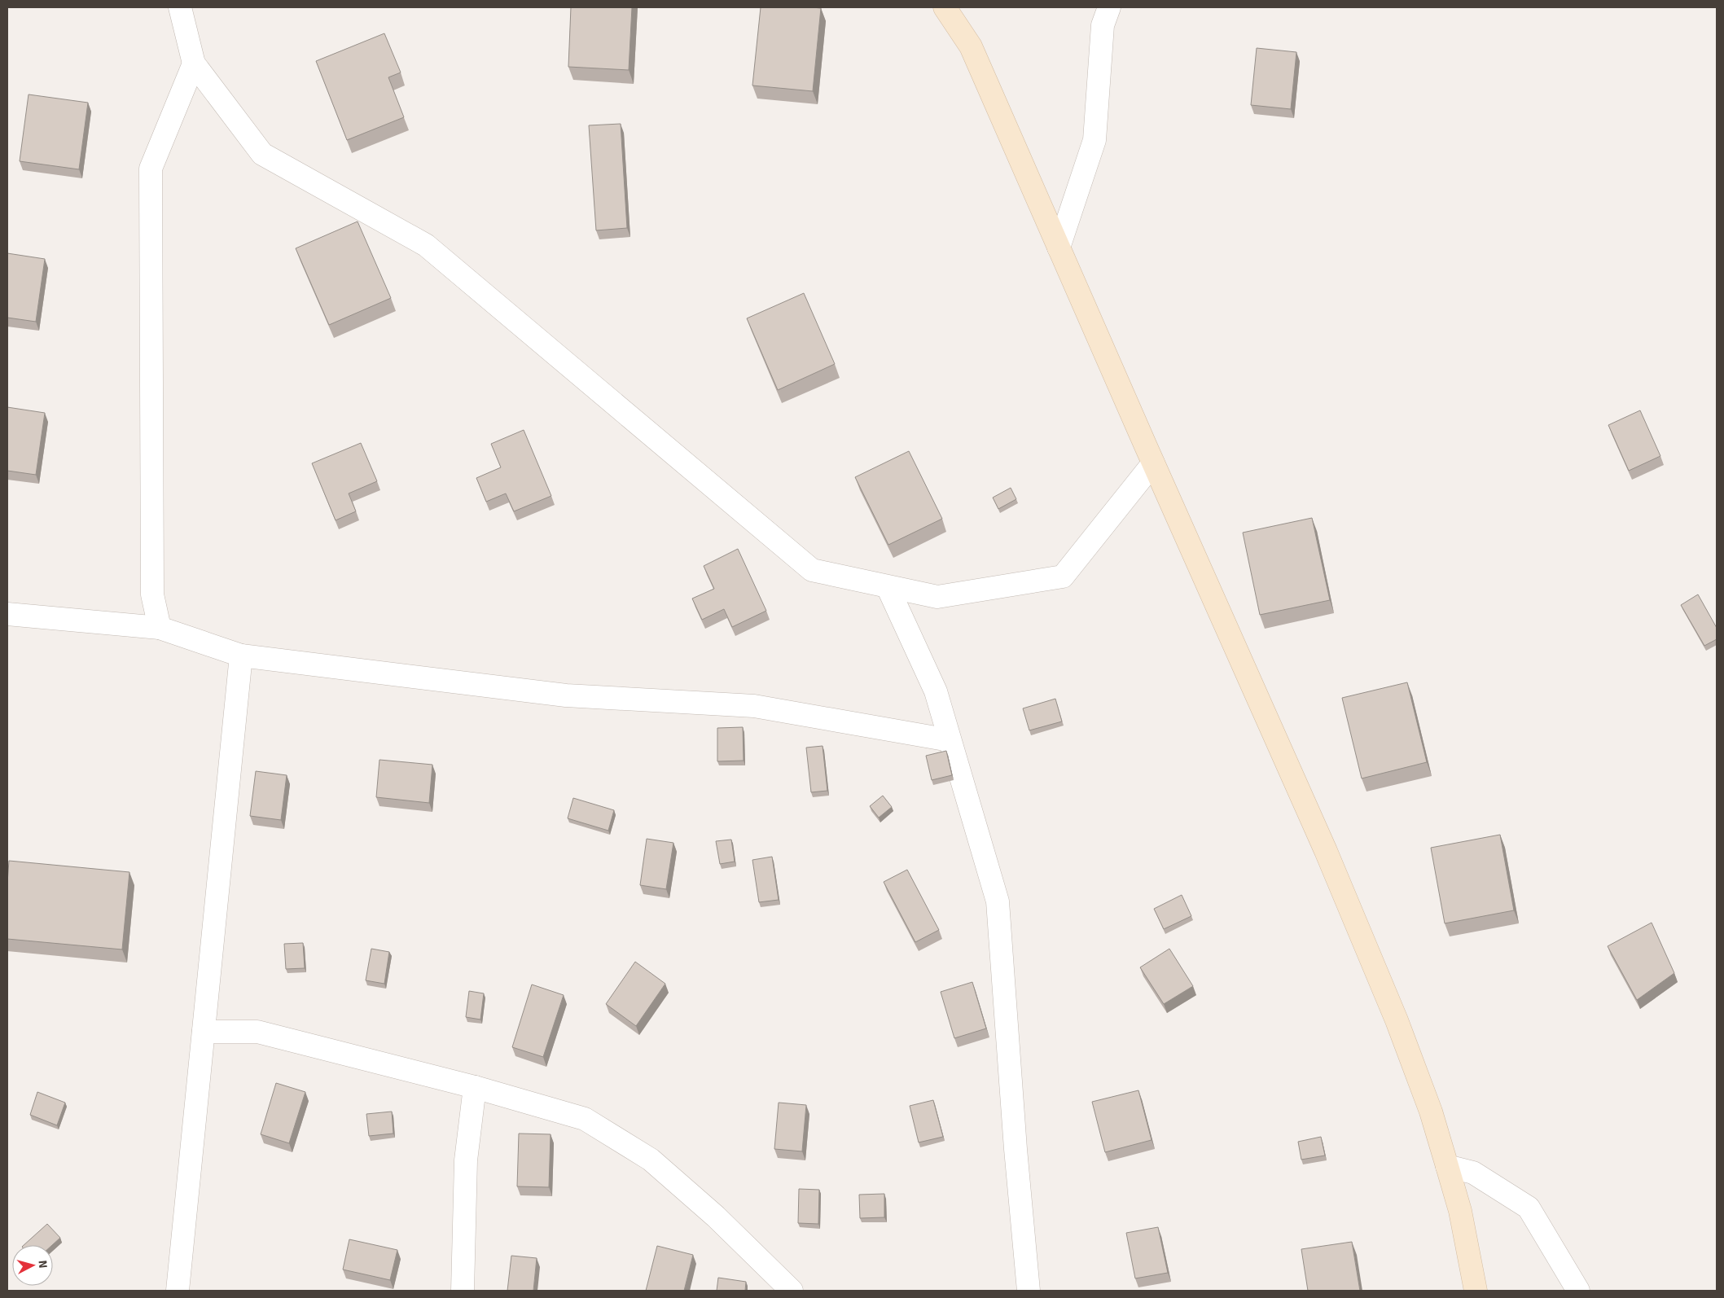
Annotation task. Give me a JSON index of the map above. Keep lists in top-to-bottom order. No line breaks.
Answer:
{"north":"right"}
